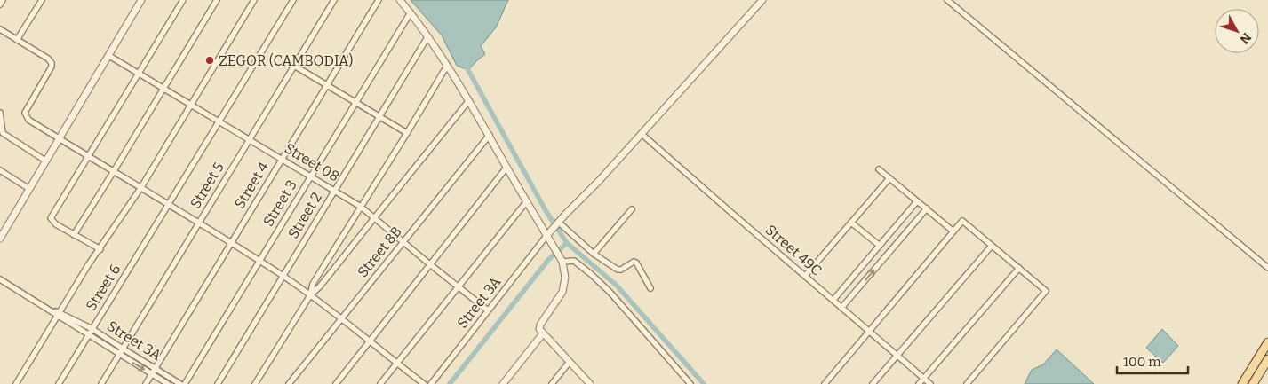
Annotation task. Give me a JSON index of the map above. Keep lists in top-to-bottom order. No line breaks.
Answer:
{"streets":{"street":["Street 08","Street 5","Street 4","Street 3","Street 2","Street 49C","Street 8B","Street 6","Street 3A"]},"crossings":[["Street 08","Street 5"],["Street 08","Street 4"],["Street 08","Street 3"],["Street 08","Street 2"],["Street 08","Street 8B"],["Street 08","Street 6"],["Street 08","Street 3A"],["Street 5","Street 3A"],["Street 4","Street 3A"],["Street 6","Street 3A"]],"places":["ZEGOR (CAMBODIA)"],"scale_bar":"100 m","north":"bottom right"}
